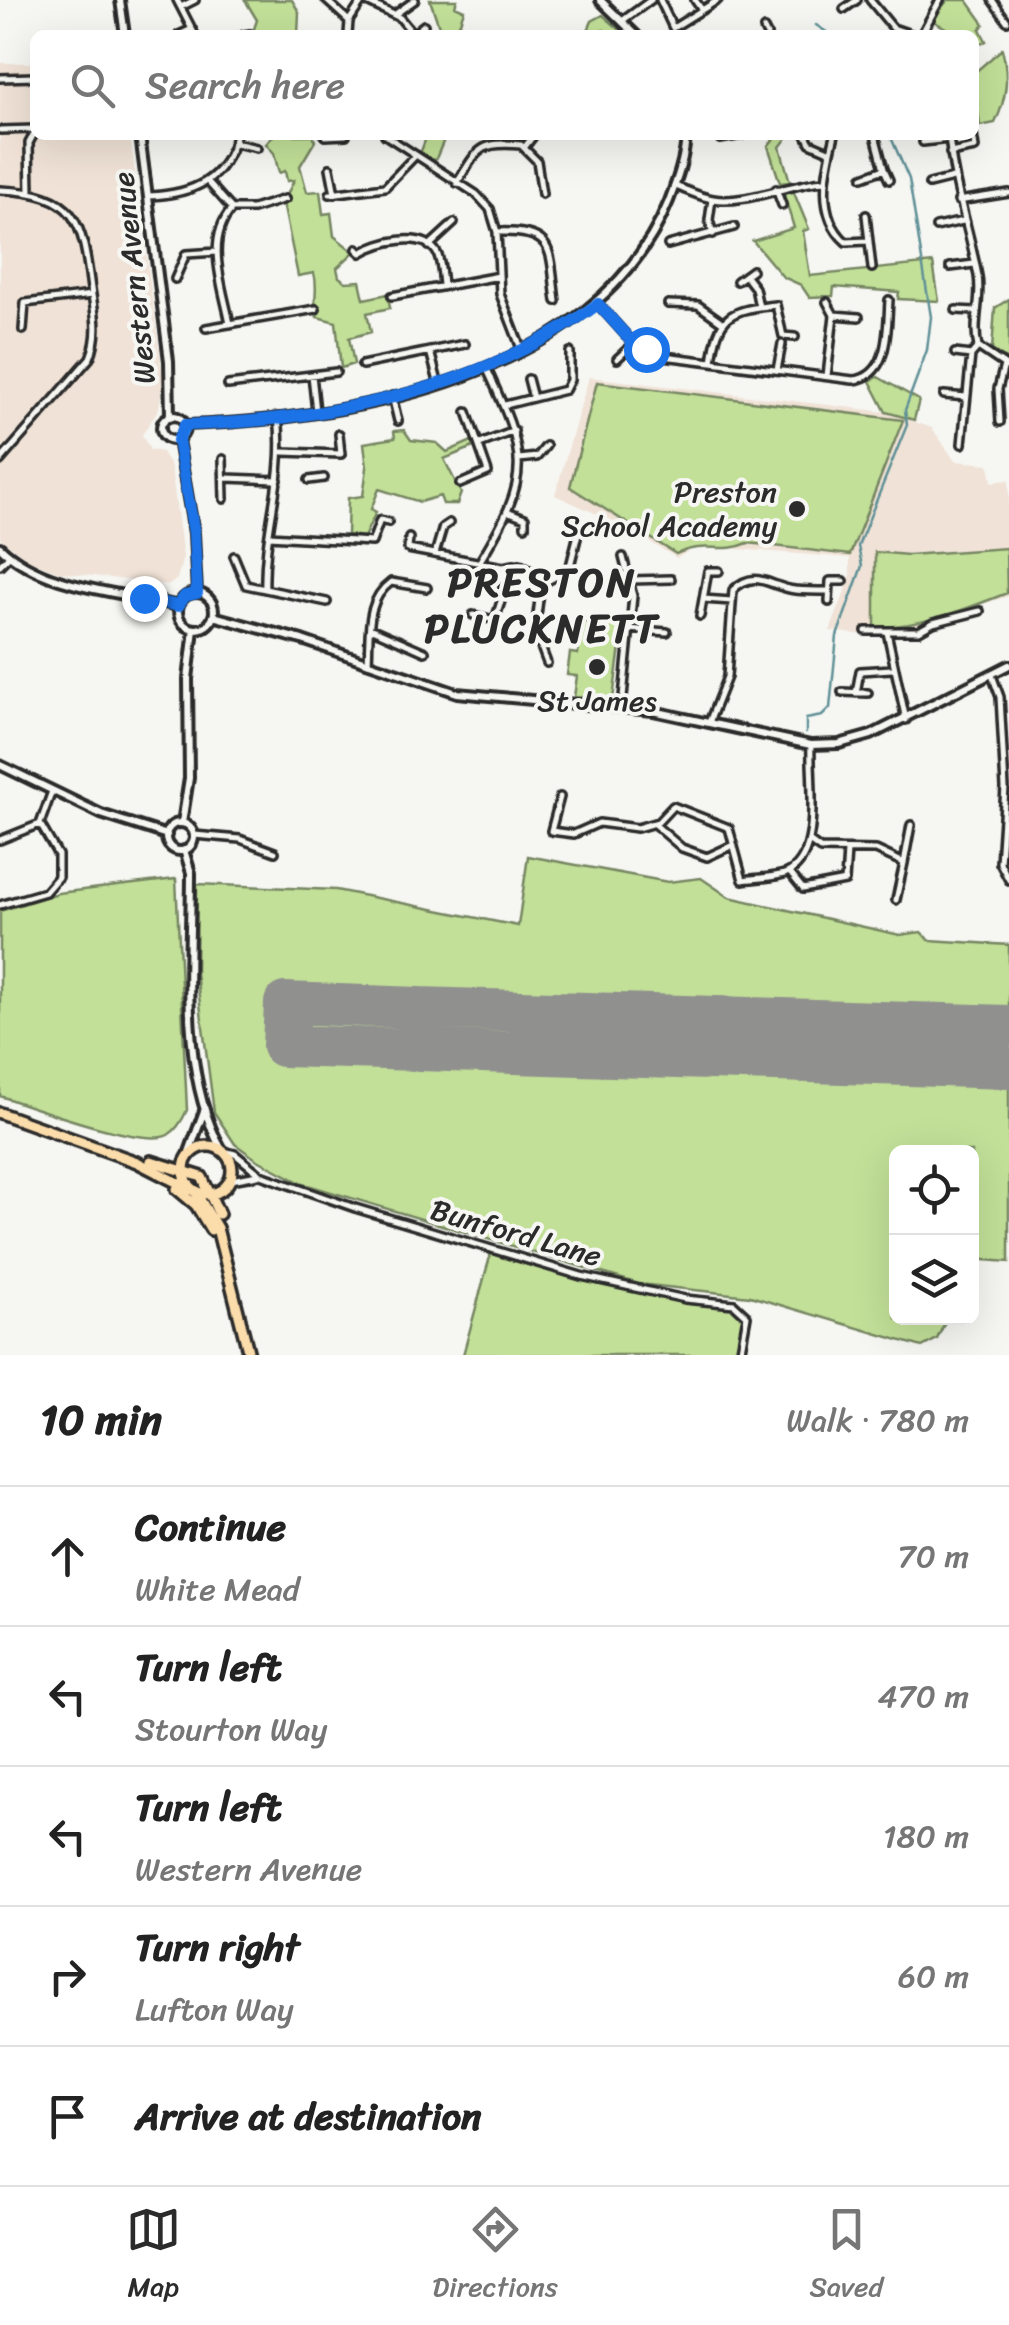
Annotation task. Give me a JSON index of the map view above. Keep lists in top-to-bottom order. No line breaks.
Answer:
{"streets":{"street":["Western Avenue","Bunford Lane"]},"districts":["PRESTON PLUCKNETT"],"places":["Preston School Academy","St James"],"page":{"search":"Search here","heading":["10 min","Walk · 780 m"],"list":[["Continue","White Mead","70 m"],["Turn left","Stourton Way","470 m"],["Turn left","Western Avenue","180 m"],["Turn right","Lufton Way","60 m"],"Arrive at destination"],"nav":["Map","Directions","Saved"]}}
